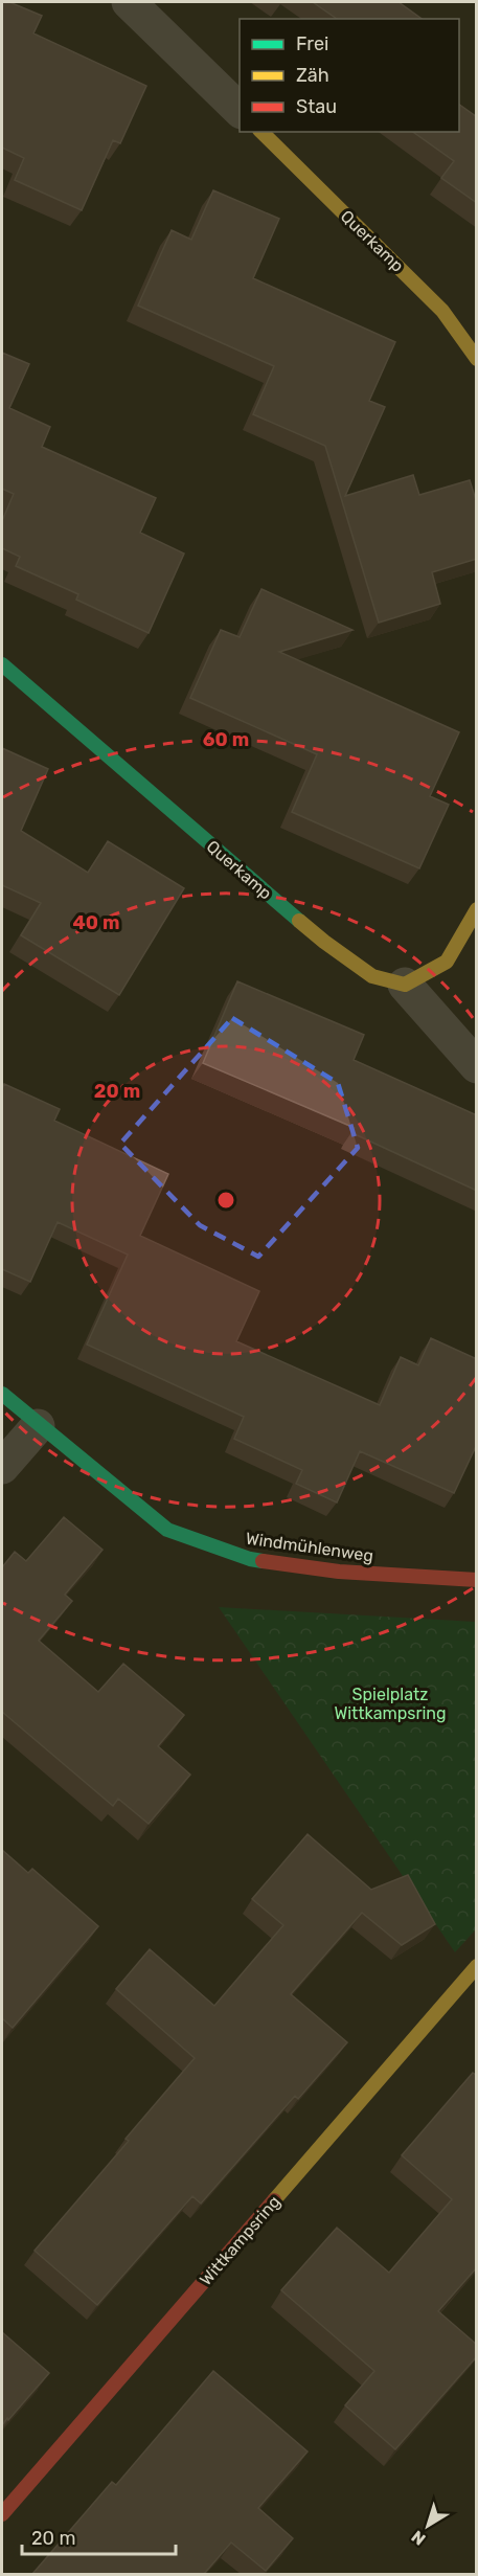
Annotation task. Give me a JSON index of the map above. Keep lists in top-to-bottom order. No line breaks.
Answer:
{"streets":{"street":["Querkamp","Windmühlenweg","Wittkampsring"]},"parks":["Spielplatz Wittkampsring"],"legend":["Frei","Zäh","Stau"],"scale_bar":"20 m","north":"bottom left","rings":["60 m","40 m","20 m"]}
